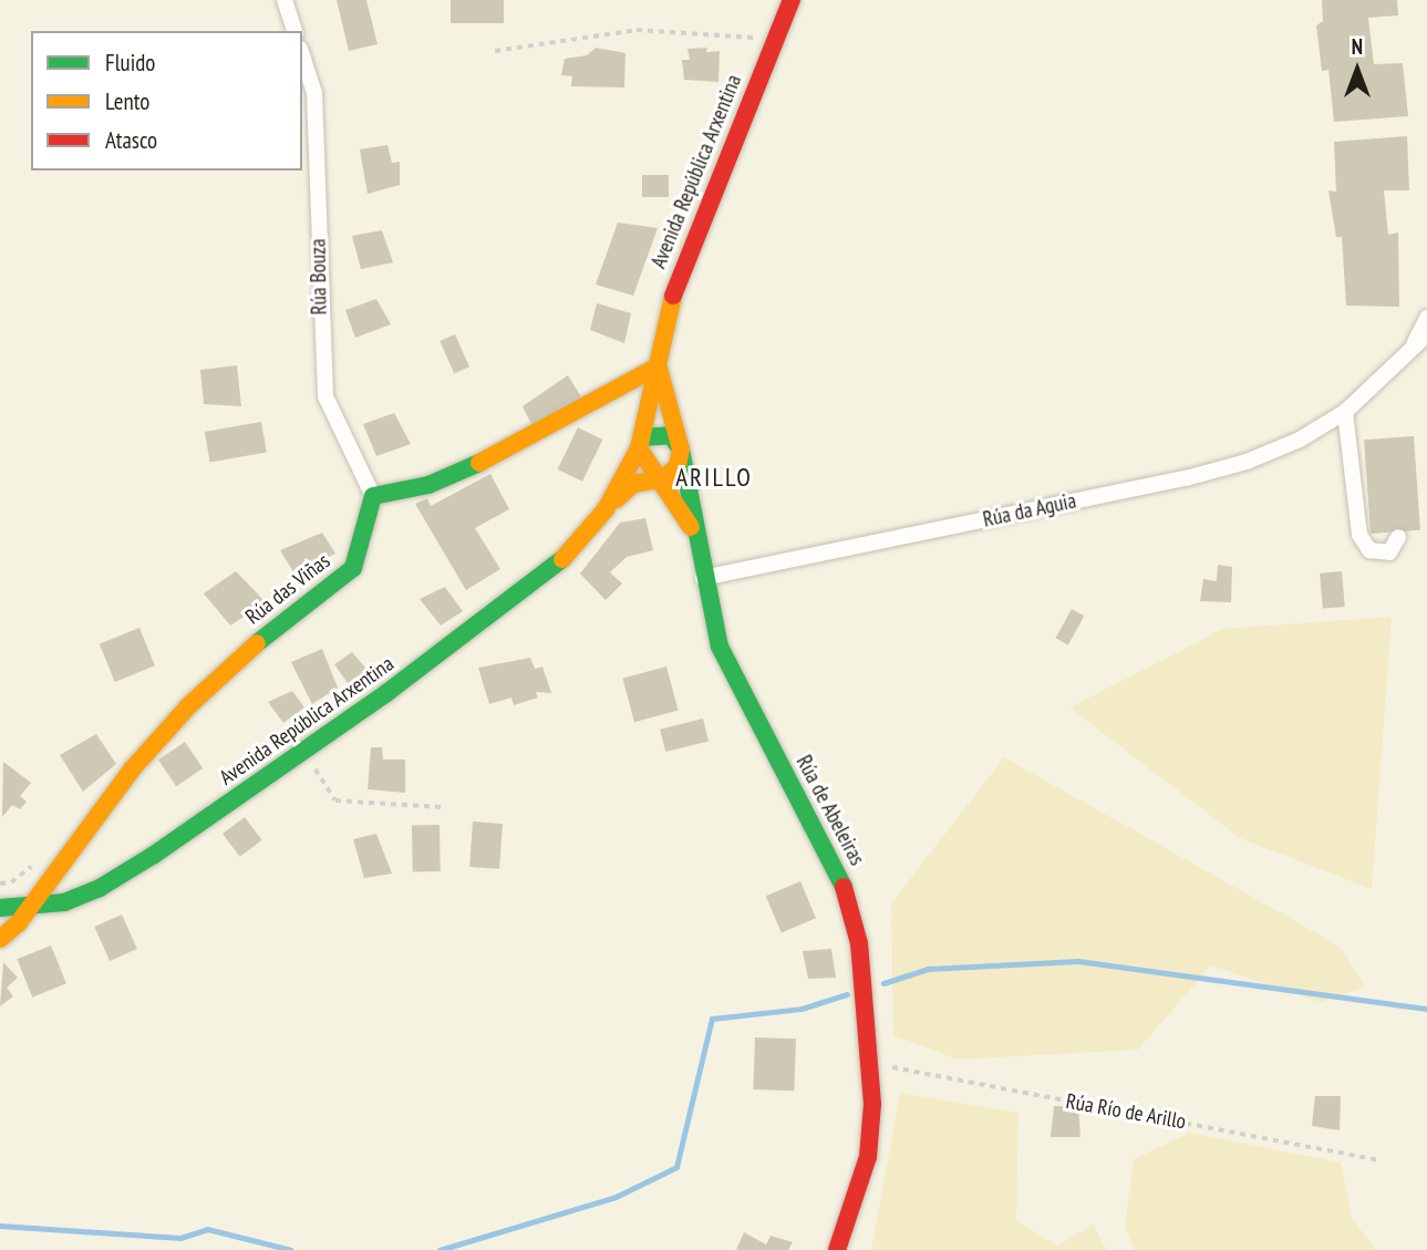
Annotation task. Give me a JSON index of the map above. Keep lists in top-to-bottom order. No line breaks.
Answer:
{"streets":{"street":["Avenida República Arxentina","Rúa Bouza","Rúa da Aguia","Rúa das Viñas","Rúa de Abeleiras"],"path":["Rúa Río de Arillo"]},"crossings":[["Avenida República Arxentina","Rúa das Viñas"],["Avenida República Arxentina","Rúa de Abeleiras"],["Rúa Bouza","Rúa das Viñas"],["Rúa da Aguia","Rúa de Abeleiras"],["Rúa de Abeleiras","Rúa Río de Arillo"]],"districts":["ARILLO"],"legend":["Fluido","Lento","Atasco"],"north":"top"}
